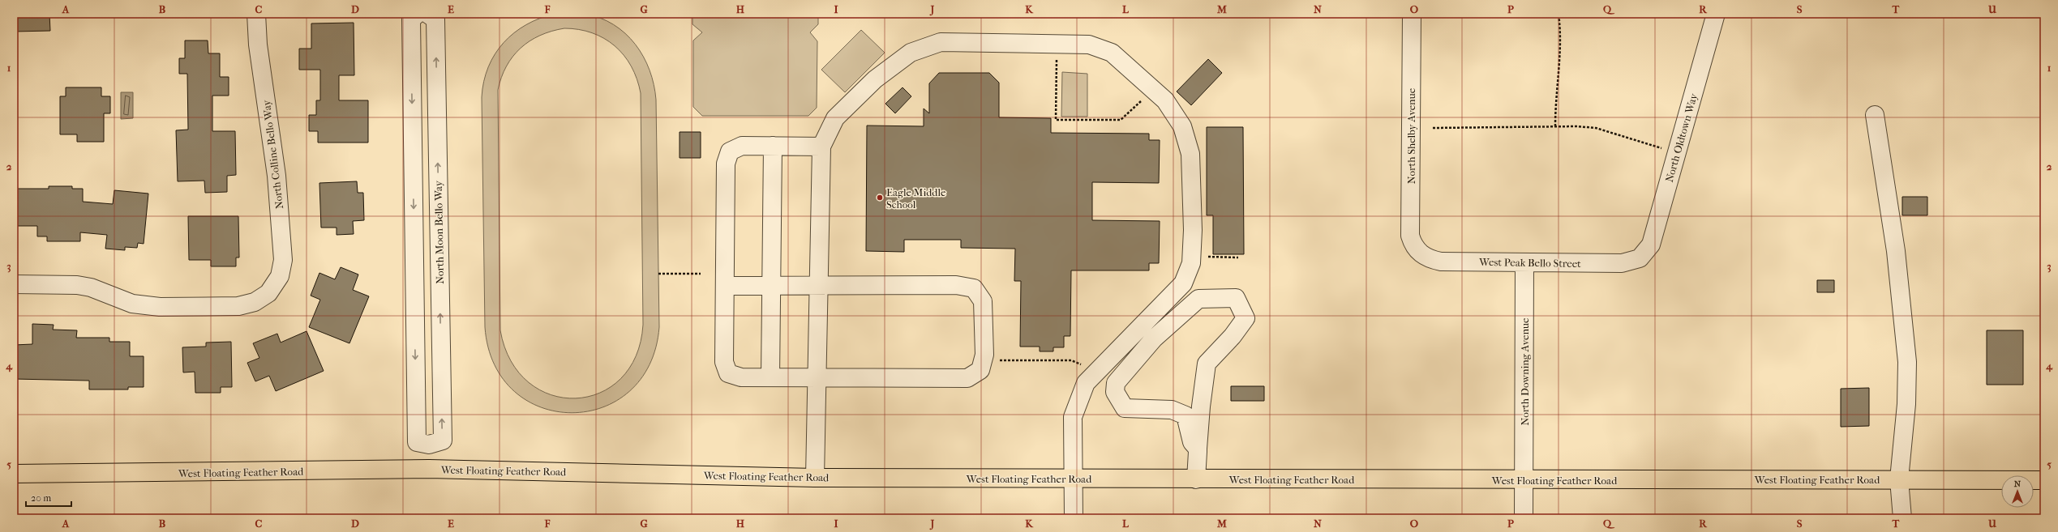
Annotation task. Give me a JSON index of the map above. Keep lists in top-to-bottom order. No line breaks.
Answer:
{"streets":{"main road":["West Floating Feather Road"],"street":["North Shelby Avenue","North Oldtown Way","North Colline Bello Way","North Moon Bello Way","West Peak Bello Street","North Downing Avenue"]},"crossings":[["North Shelby Avenue","West Peak Bello Street"],["North Oldtown Way","West Peak Bello Street"],["West Peak Bello Street","North Downing Avenue"],["North Downing Avenue","West Floating Feather Road"]],"places":["Eagle Middle School"],"scale_bar":"20 m","north":"top","grid":{"columns":["A","B","C","D","E","F","G","H","I","J","K","L","M","N","O","P","Q","R","S","T","U"],"rows":["1","2","3","4","5"]}}
